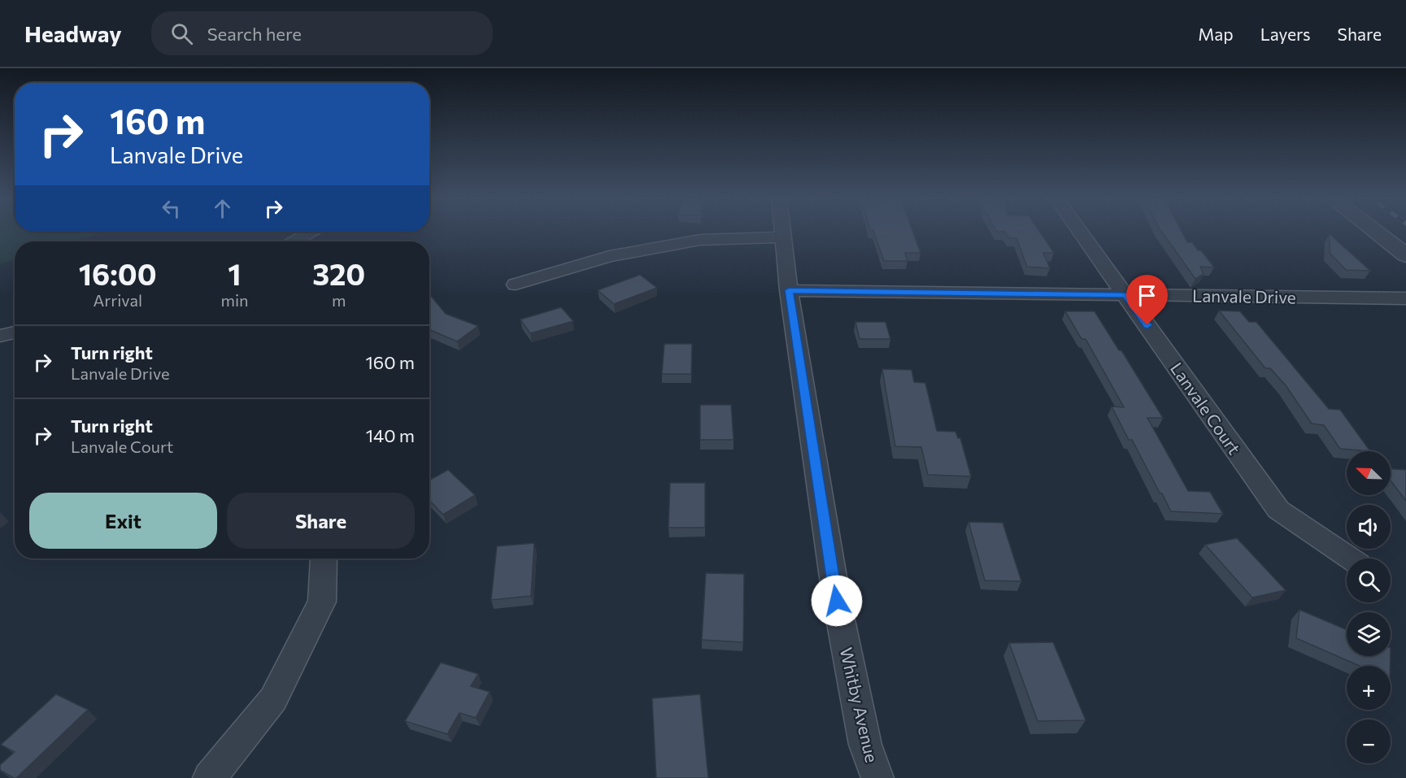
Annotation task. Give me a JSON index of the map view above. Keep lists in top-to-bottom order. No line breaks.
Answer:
{"streets":{"street":["Lanvale Drive","Lanvale Court","Whitby Avenue"]},"crossings":[["Lanvale Drive","Lanvale Court"],["Lanvale Drive","Whitby Avenue"]],"north":"top left","page":{"header":"Headway","search":"Search here","nav":["Map","Layers","Share"],"turn":["160 m","Lanvale Drive"],"eta":["16:00","Arrival","1","min","320","m"],"list":[{"name":"Turn right","note":"Lanvale Drive","value":"160 m"},{"name":"Turn right","note":"Lanvale Court","value":"140 m"}],"map_buttons":["+","−"],"buttons":["Exit","Share"]}}
